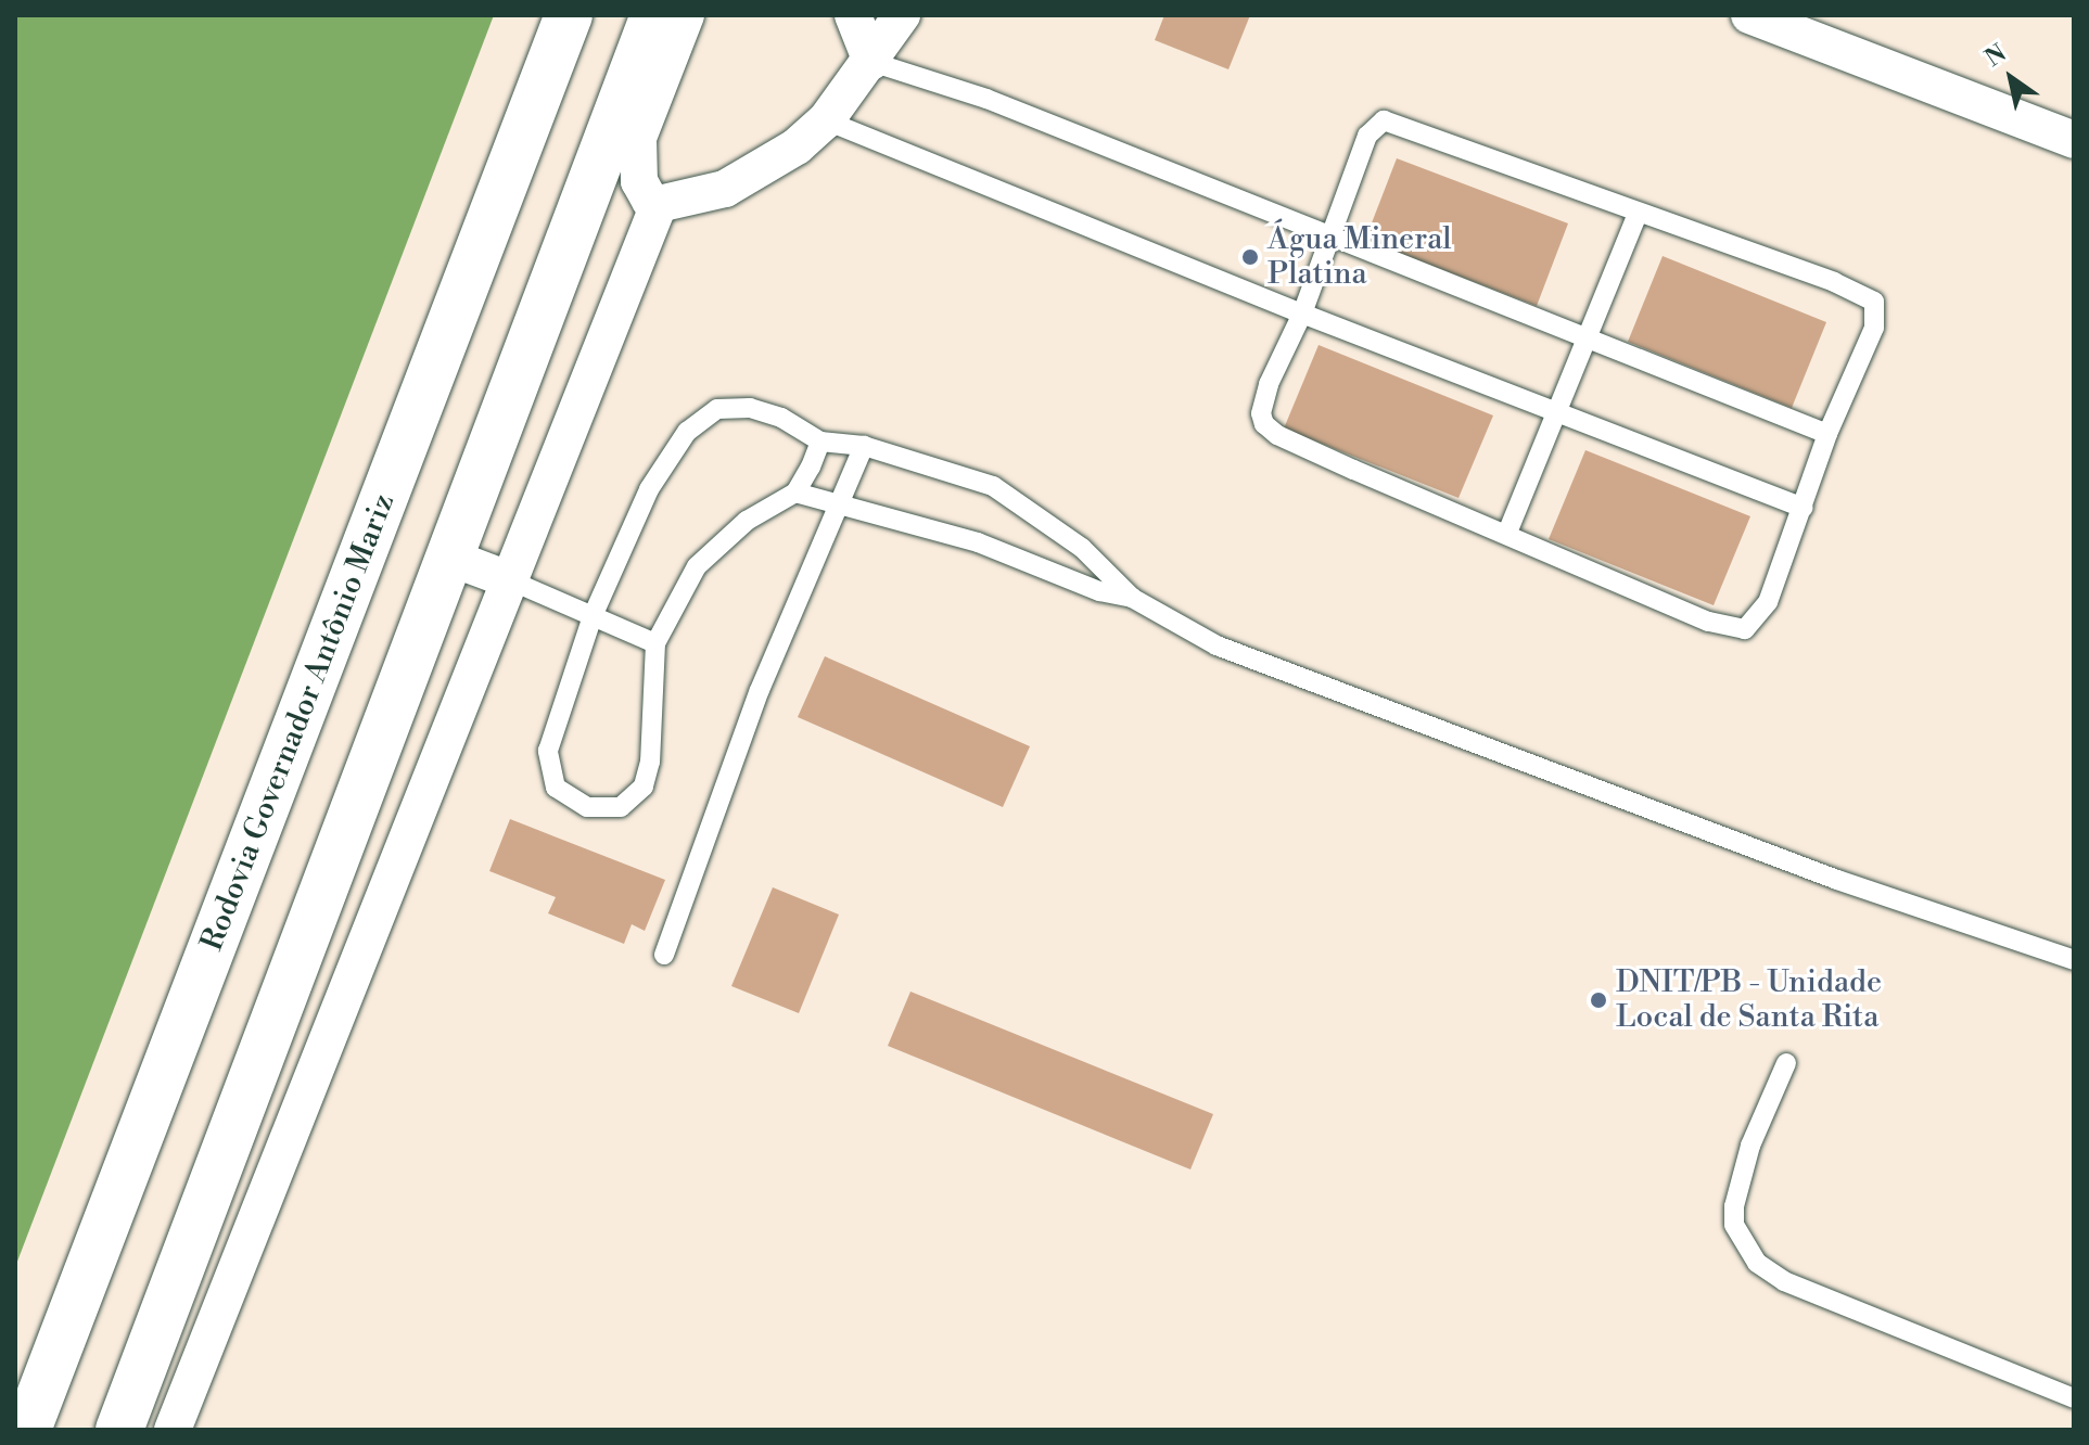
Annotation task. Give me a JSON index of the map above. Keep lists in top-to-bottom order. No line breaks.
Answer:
{"streets":{"highway":["Rodovia Governador Antônio Mariz"]},"places":["Água Mineral Platina","DNIT/PB - Unidade Local de Santa Rita"],"north":"top left"}
